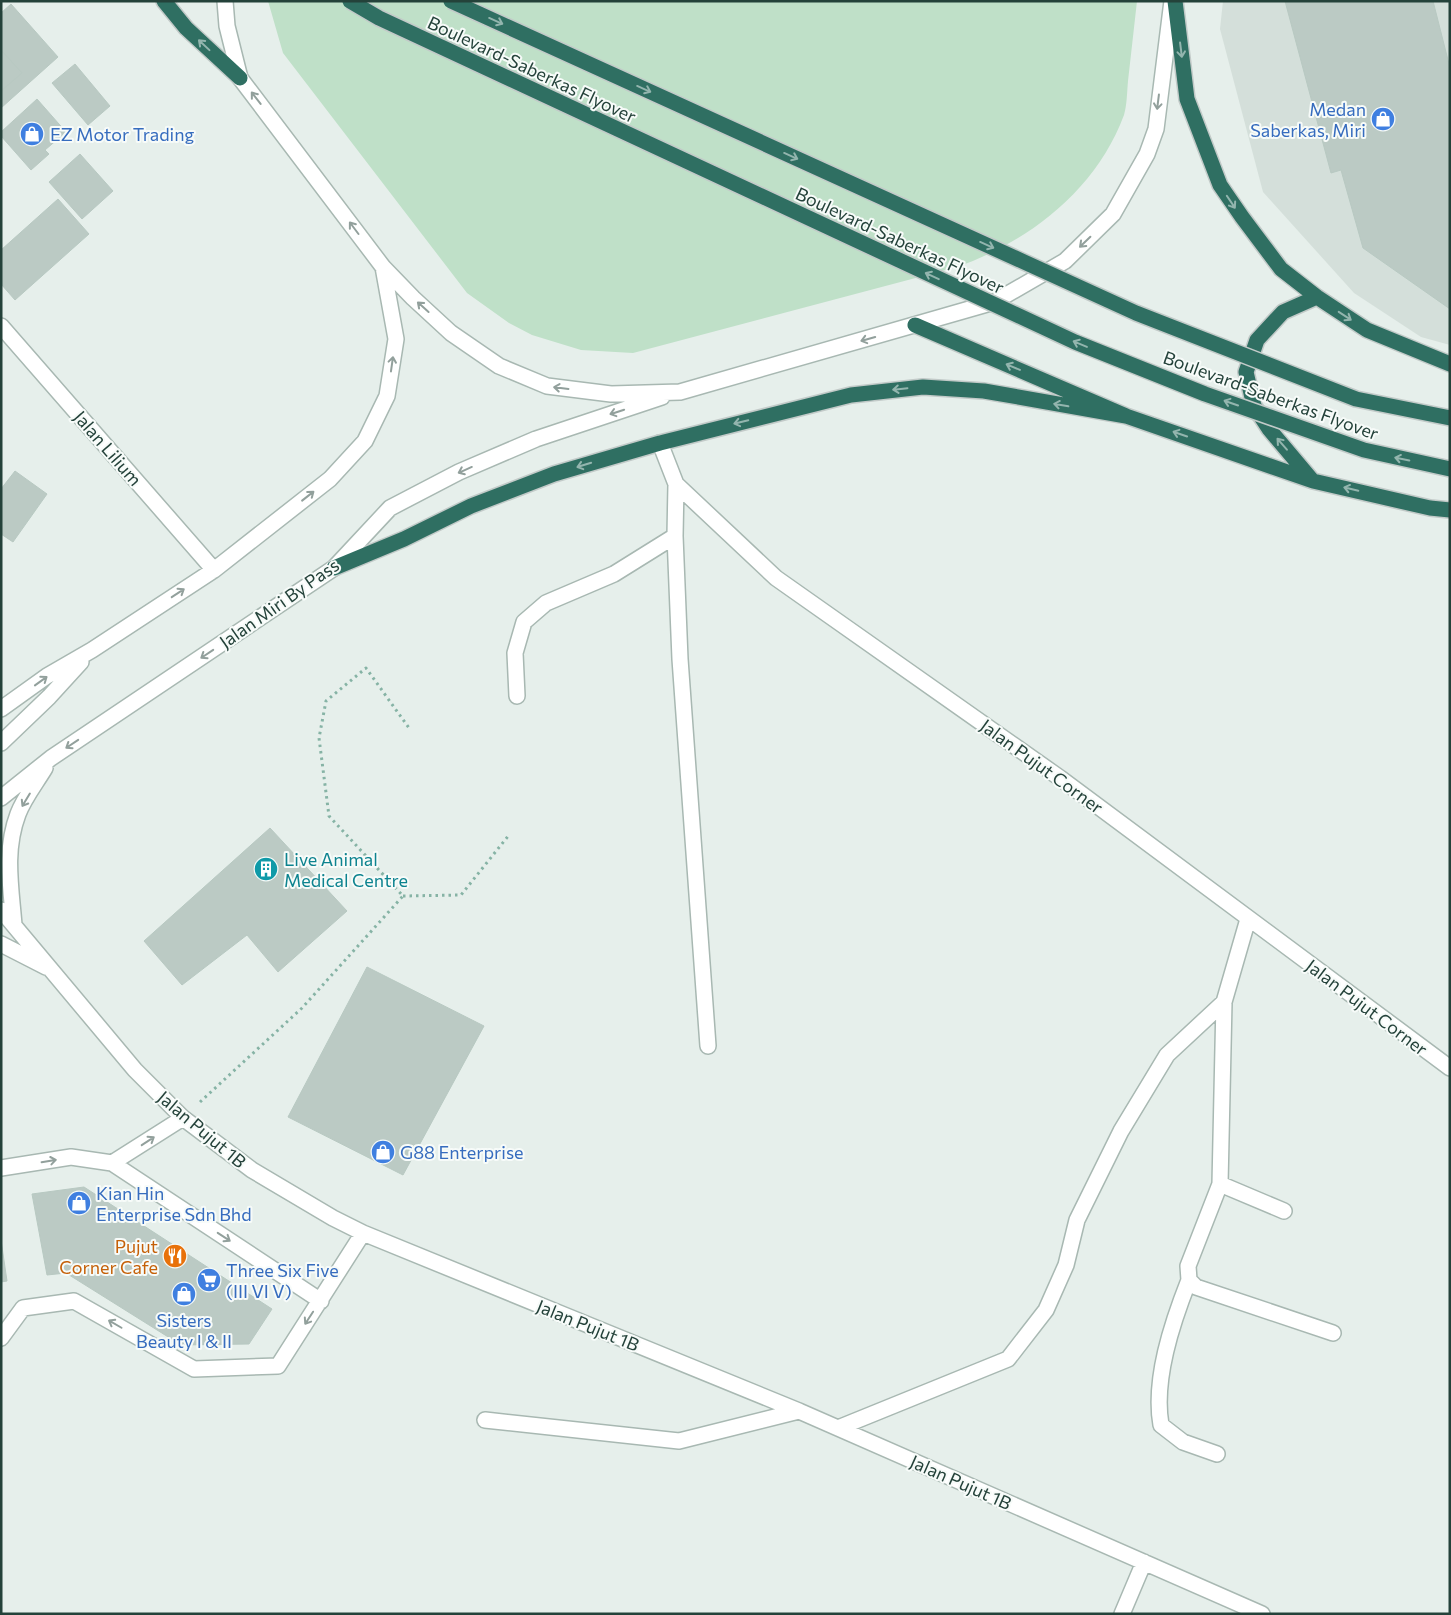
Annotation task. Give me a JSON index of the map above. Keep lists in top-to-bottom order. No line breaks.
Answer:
{"streets":{"highway":["Boulevard-Saberkas Flyover"],"street":["Jalan Lilium","Jalan Miri By Pass","Jalan Pujut Corner","Jalan Pujut 1B"]},"places":{"shop":["Medan Saberkas, Miri","EZ Motor Trading","G88 Enterprise","Kian Hin Enterprise Sdn Bhd","Sisters Beauty I & II"],"building":["Live Animal Medical Centre"],"restaurant":["Pujut Corner Cafe"],"supermarket":["Three Six Five (III VI V)"]}}
